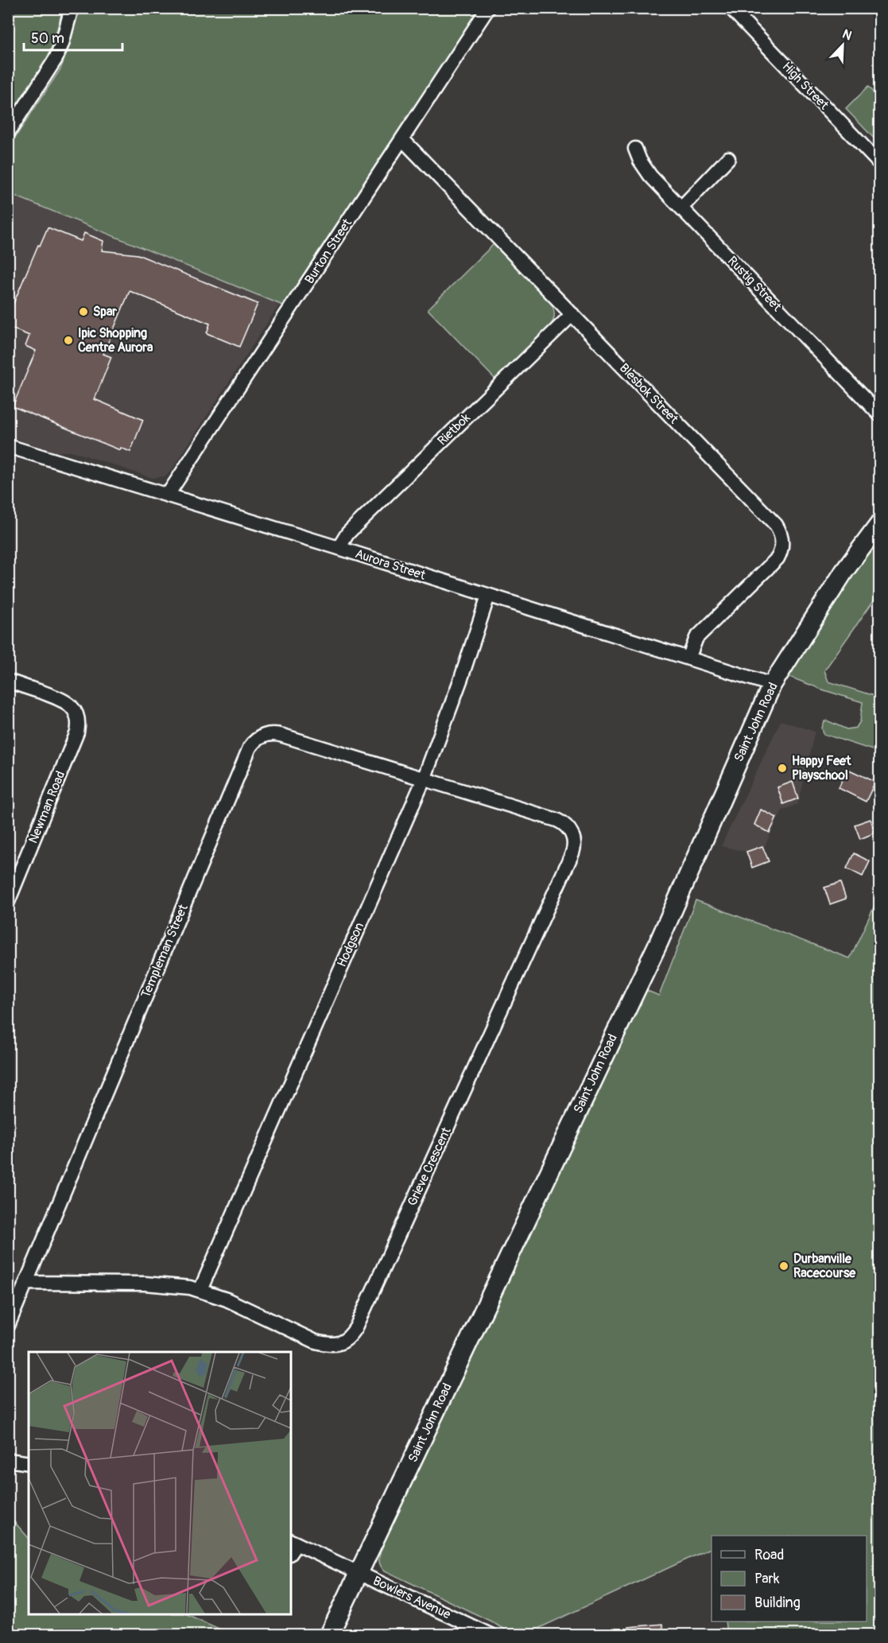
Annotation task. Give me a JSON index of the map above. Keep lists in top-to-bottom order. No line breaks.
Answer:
{"streets":{"main road":["Saint John Road"],"street":["High Street","Burton Street","Rustig Street","Blesbok Street","Rietbok","Aurora Street","Newman Road","Hodgson","Templeman Street","Grieve Crescent","Bowlers Avenue"]},"crossings":[["Burton Street","Blesbok Street"],["Burton Street","Aurora Street"],["Blesbok Street","Rietbok"],["Blesbok Street","Aurora Street"],["Rietbok","Aurora Street"],["Aurora Street","Saint John Road"],["Aurora Street","Hodgson"],["Saint John Road","Bowlers Avenue"],["Hodgson","Templeman Street"],["Hodgson","Grieve Crescent"],["Templeman Street","Grieve Crescent"]],"places":["Spar","Ipic Shopping Centre Aurora","Happy Feet Playschool","Durbanville Racecourse"],"legend":["Road","Park","Building"],"scale_bar":"50 m","north":"top right"}
